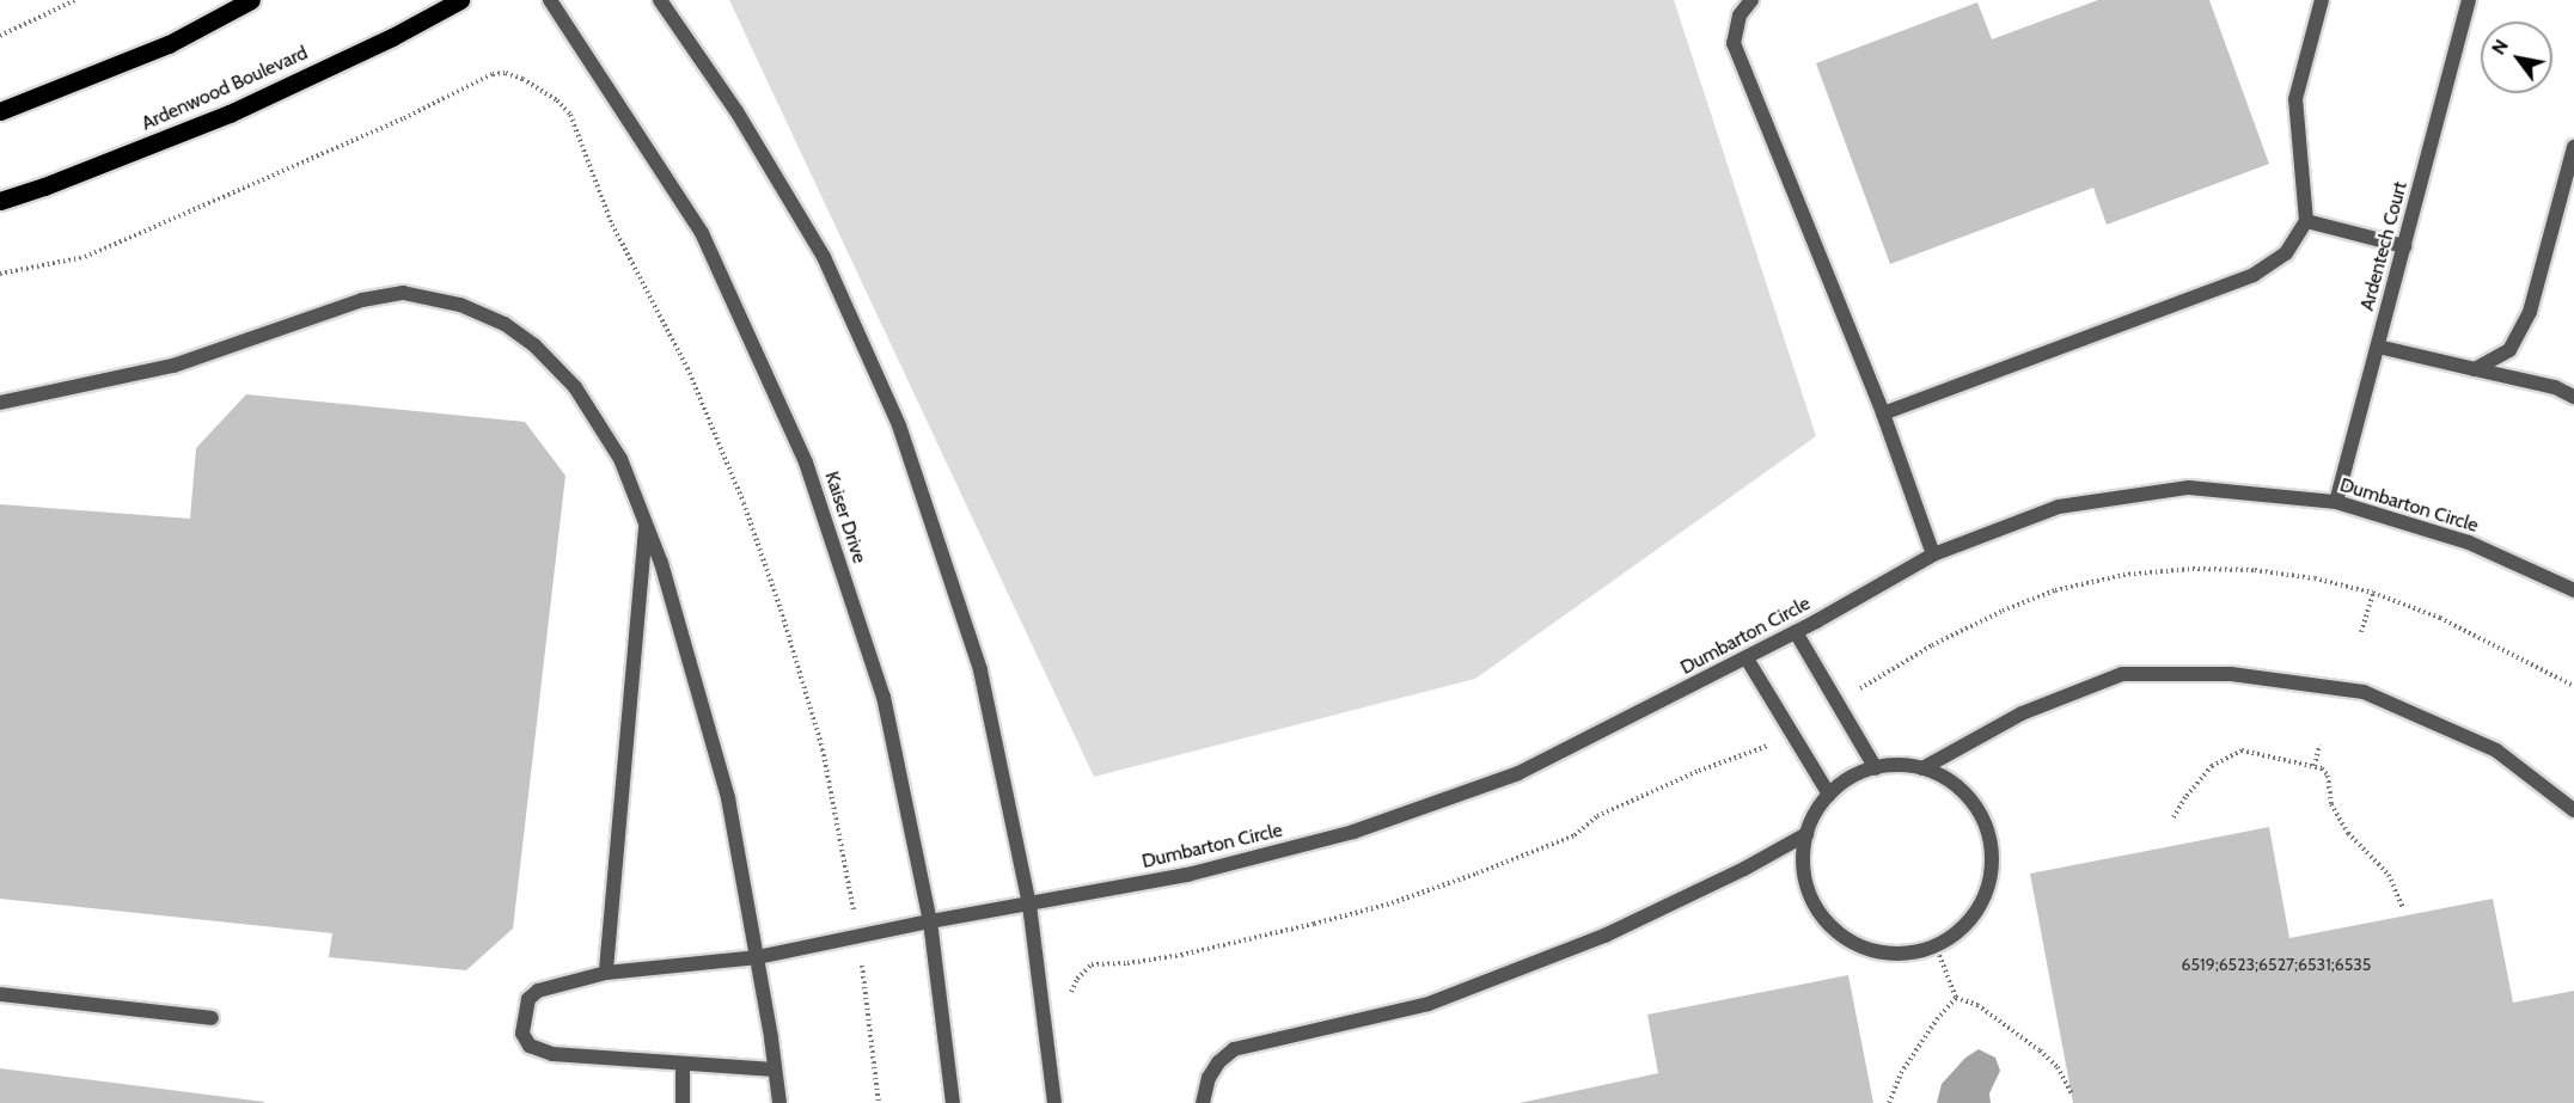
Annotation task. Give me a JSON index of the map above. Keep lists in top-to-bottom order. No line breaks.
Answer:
{"streets":{"main road":["Ardenwood Boulevard"],"street":["Ardentech Court","Dumbarton Circle","Kaiser Drive"]},"crossings":[["Ardentech Court","Dumbarton Circle"],["Dumbarton Circle","Kaiser Drive"]],"house_numbers":["6519;6523;6527;6531;6535"],"north":"top left"}
